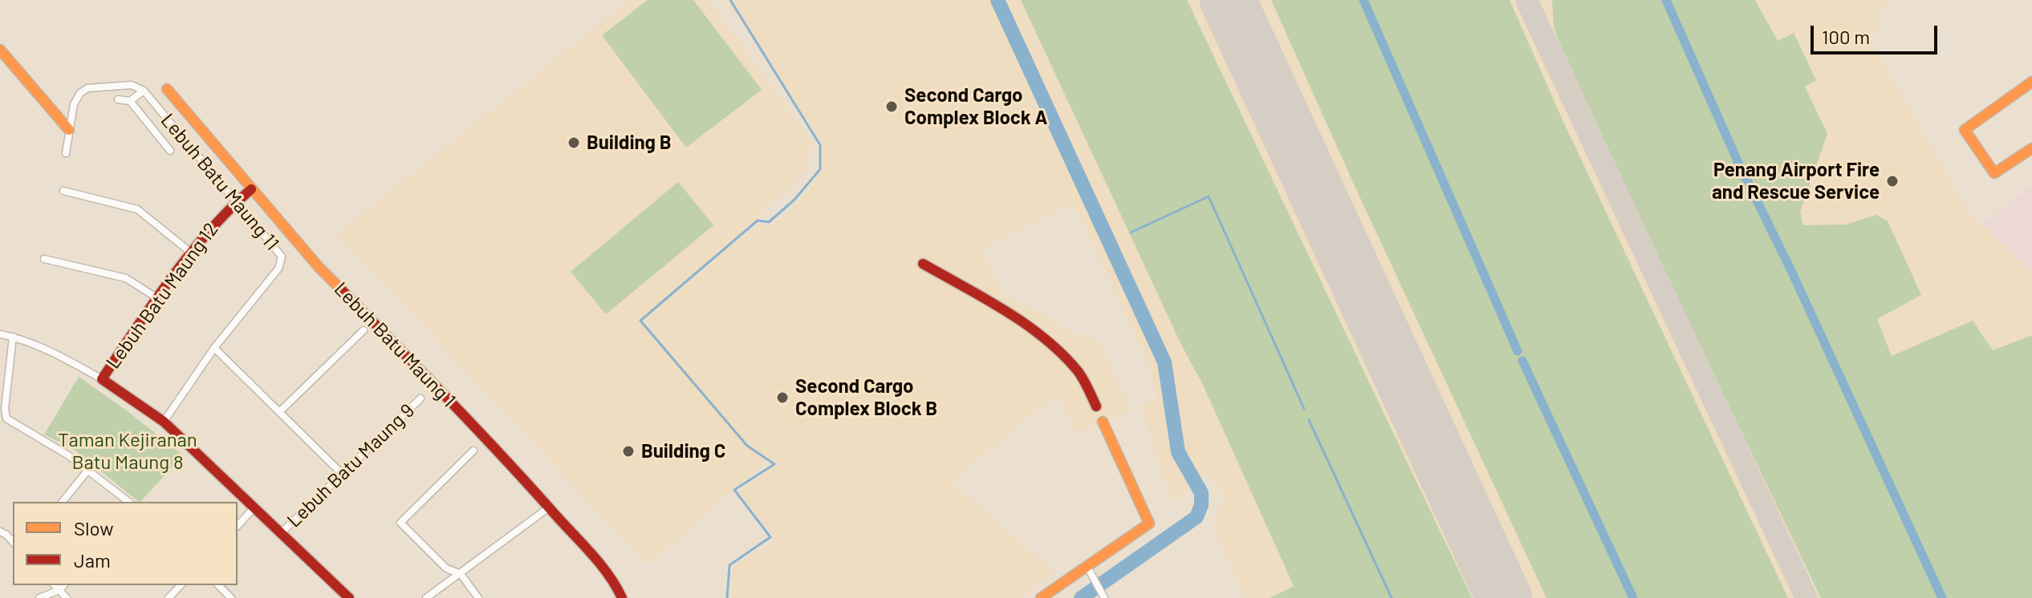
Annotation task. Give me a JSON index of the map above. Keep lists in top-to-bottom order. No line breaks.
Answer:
{"streets":{"street":["Lebuh Batu Maung 11","Lebuh Batu Maung 12","Lebuh Batu Maung 1","Lebuh Batu Maung 9"]},"crossings":[["Lebuh Batu Maung 11","Lebuh Batu Maung 12"],["Lebuh Batu Maung 12","Lebuh Batu Maung 1"],["Lebuh Batu Maung 12","Lebuh Batu Maung 9"]],"parks":["Taman Kejiranan Batu Maung 8"],"places":["Second Cargo Complex Block A","Building B","Penang Airport Fire and Rescue Service","Second Cargo Complex Block B","Building C"],"legend":["Slow","Jam"],"scale_bar":"100 m"}
